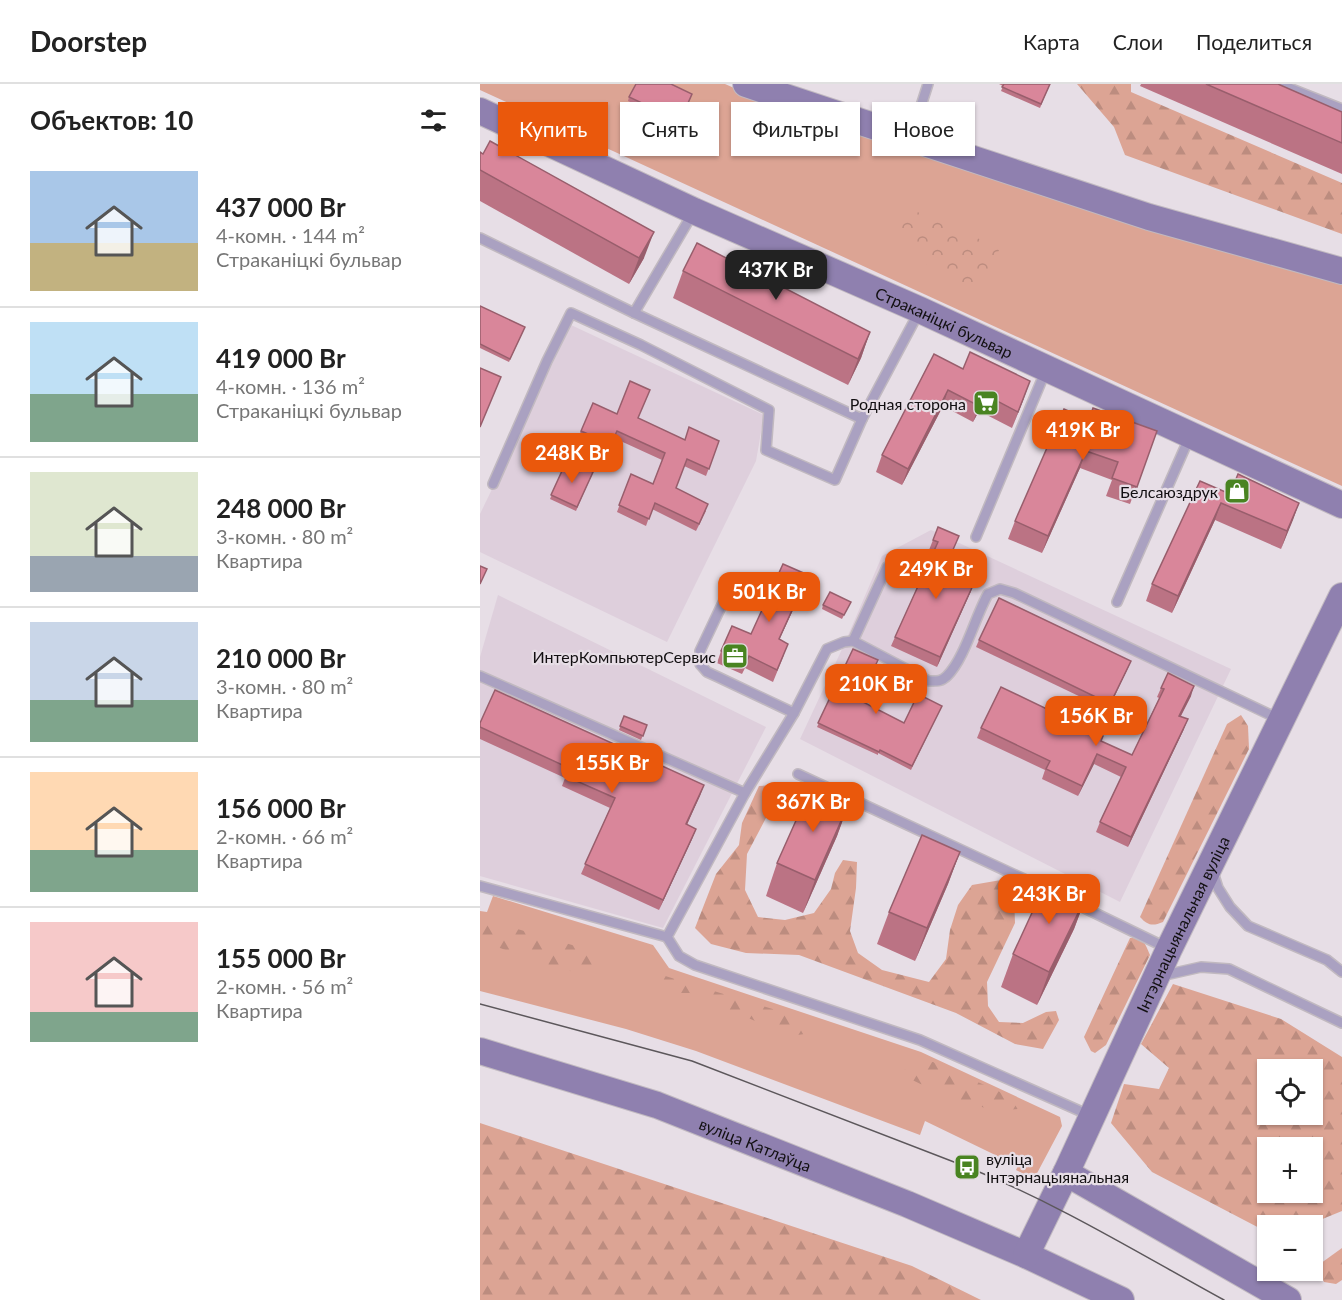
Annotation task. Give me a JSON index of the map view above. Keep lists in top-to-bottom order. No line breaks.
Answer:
{"streets":{"main road":["Страканіцкі бульвар","Інтэрнацыянальная вуліца","вуліца Катлаўца"]},"crossings":[["Інтэрнацыянальная вуліца","вуліца Катлаўца"]],"places":{"supermarket":["Родная сторона"],"shop":["Белсаюздрук"],"office":["ИнтерКомпьютерСервис"],"bus stop":["вуліца Інтэрнацыянальная"]},"page":{"header":"Doorstep","nav":["Карта","Слои","Поделиться"],"heading":"Объектов: 10","chip":["Купить","Снять","Фильтры","Новое"],"list":[{"name":"437 000 Br","note":"4-комн. · 144 m² · Страканіцкі бульвар"},{"name":"419 000 Br","note":"4-комн. · 136 m² · Страканіцкі бульвар"},{"name":"248 000 Br","note":"3-комн. · 80 m² · Квартира"},{"name":"210 000 Br","note":"3-комн. · 80 m² · Квартира"},{"name":"156 000 Br","note":"2-комн. · 66 m² · Квартира"},{"name":"155 000 Br","note":"2-комн. · 56 m² · Квартира"}],"price":["437K Br","419K Br","248K Br","249K Br","501K Br","210K Br","156K Br","155K Br","367K Br","243K Br"],"map_buttons":["+","−"]}}
